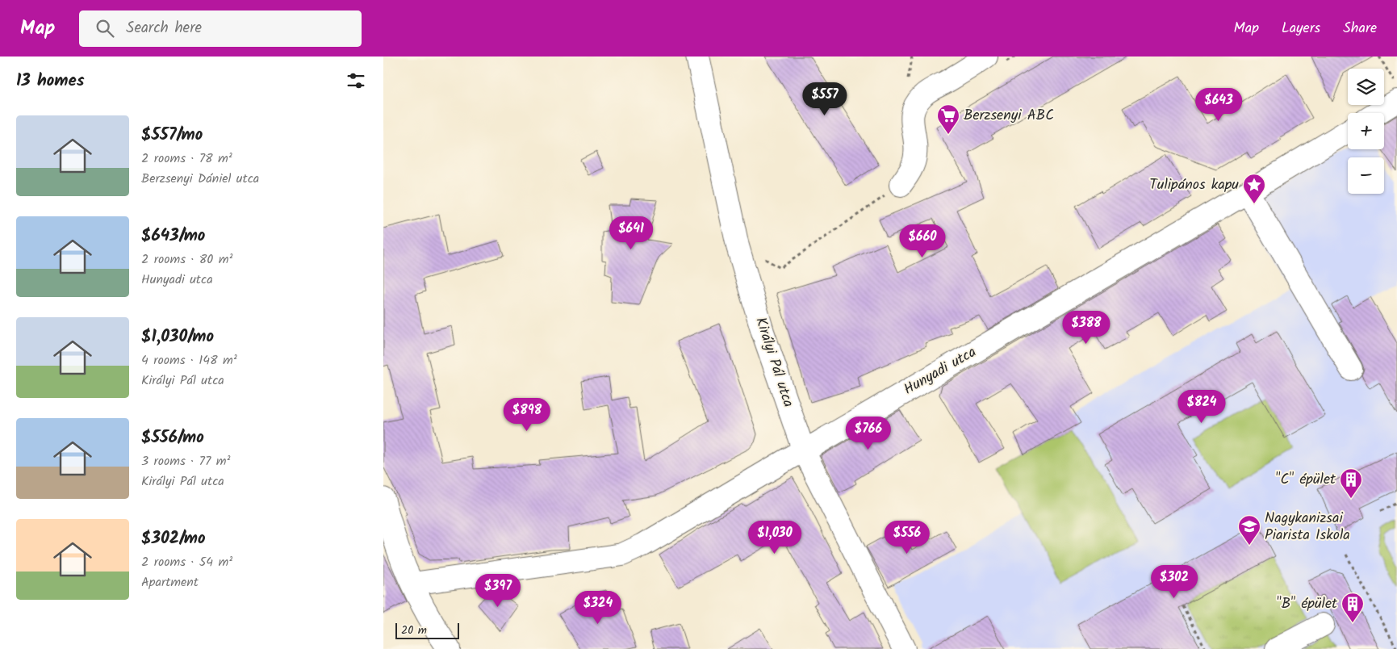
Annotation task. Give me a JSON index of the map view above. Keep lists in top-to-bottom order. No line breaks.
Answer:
{"streets":{"street":["Királyi Pál utca","Hunyadi utca"]},"crossings":[["Királyi Pál utca","Hunyadi utca"]],"places":{"supermarket":["Berzsenyi ABC"],"place":["Tulipános kapu"],"building":["\"C\" épület","\"B\" épület"],"school or university":["Nagykanizsai Piarista Iskola"]},"scale_bar":"20 m","page":{"header":"Map","search":"Search here","nav":["Map","Layers","Share"],"heading":"13 homes","map_buttons":["+","−"],"price":["$557","$643","$641","$660","$388","$824","$898","$766","$1,030","$556","$302","$397","$324"],"list":[{"name":"$557/mo","note":"2 rooms · 78 m² · Berzsenyi Dániel utca"},{"name":"$643/mo","note":"2 rooms · 80 m² · Hunyadi utca"},{"name":"$1,030/mo","note":"4 rooms · 148 m² · Királyi Pál utca"},{"name":"$556/mo","note":"3 rooms · 77 m² · Királyi Pál utca"},{"name":"$302/mo","note":"2 rooms · 54 m² · Apartment"}],"scale":"20 m"}}
